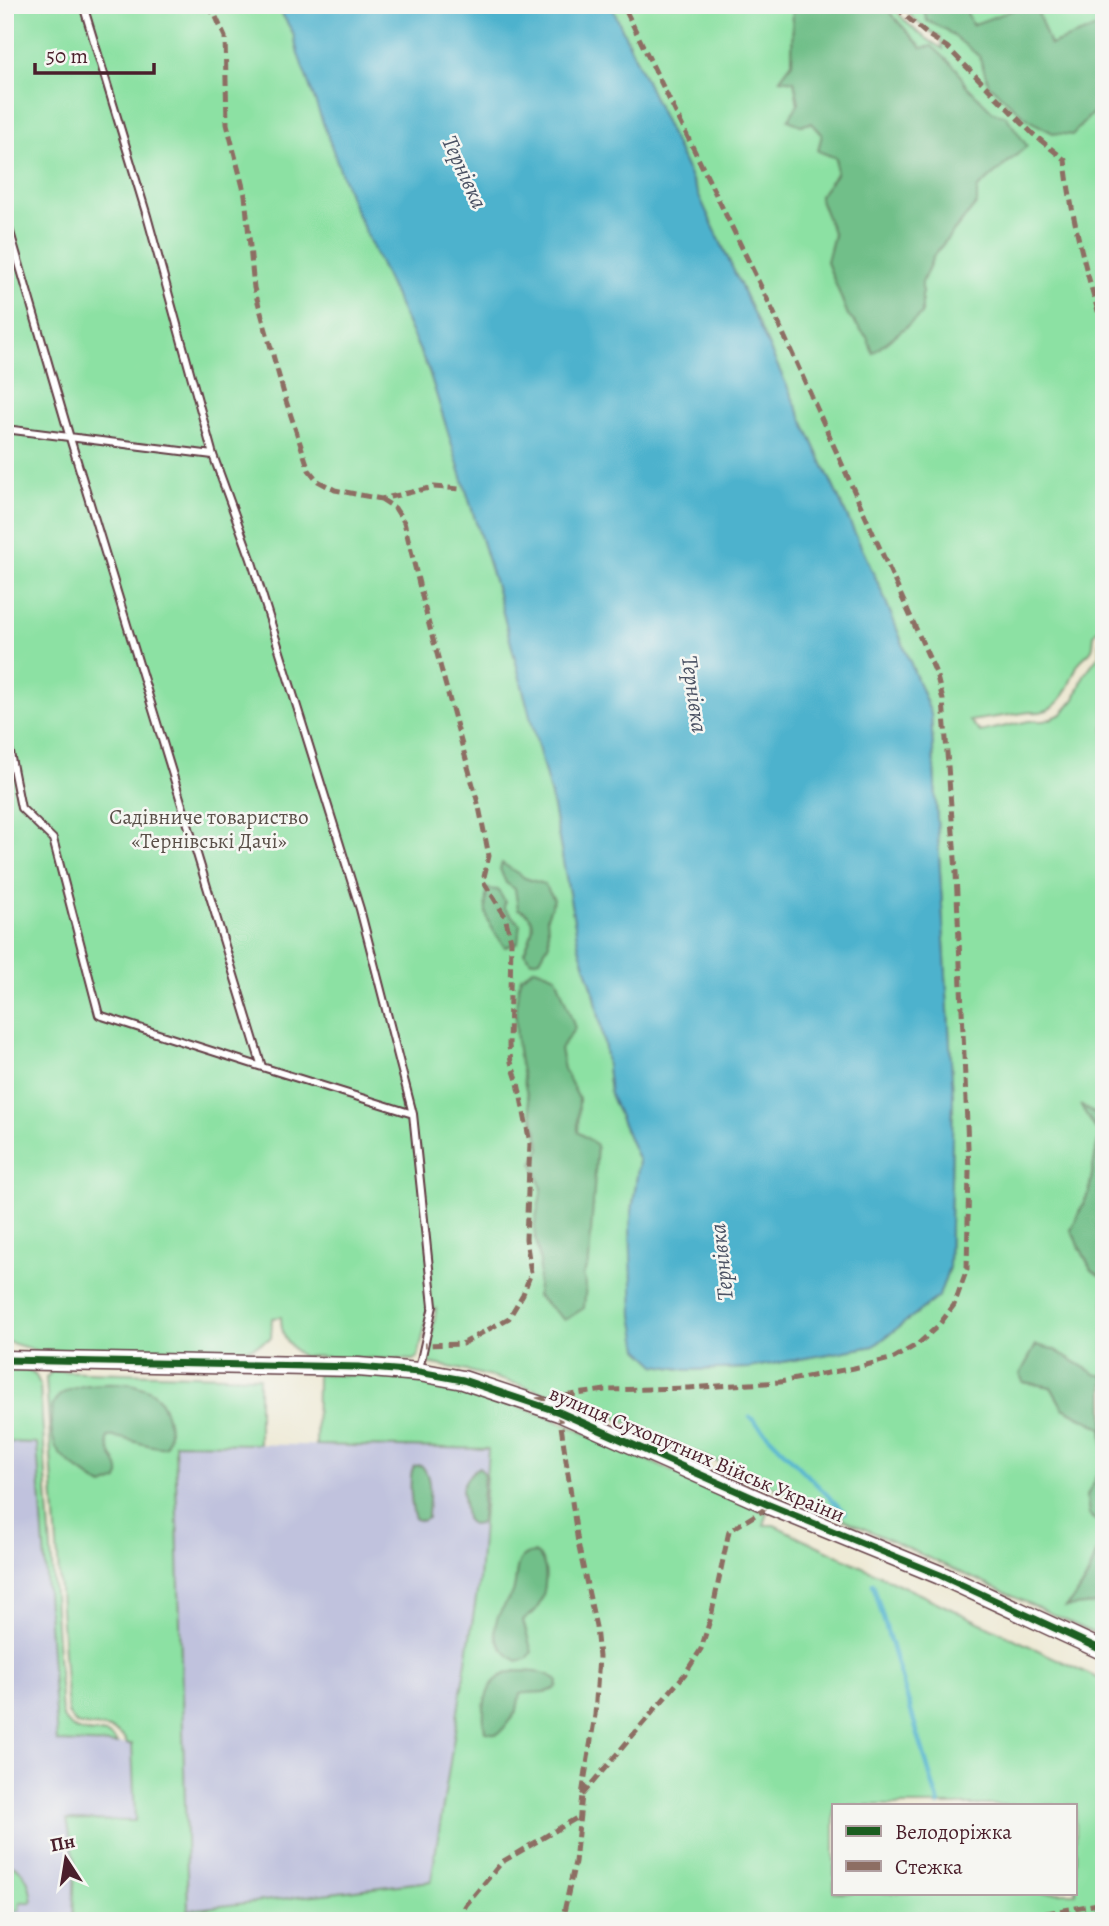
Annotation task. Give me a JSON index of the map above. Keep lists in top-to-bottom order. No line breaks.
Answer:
{"streets":{"street":["вулиця Сухопутних Військ України"]},"water":["Тернівка"],"parks":["Садівниче товариство «Тернівські Дачі»"],"legend":["Велодоріжка","Стежка"],"scale_bar":"50 m","north":"top"}
